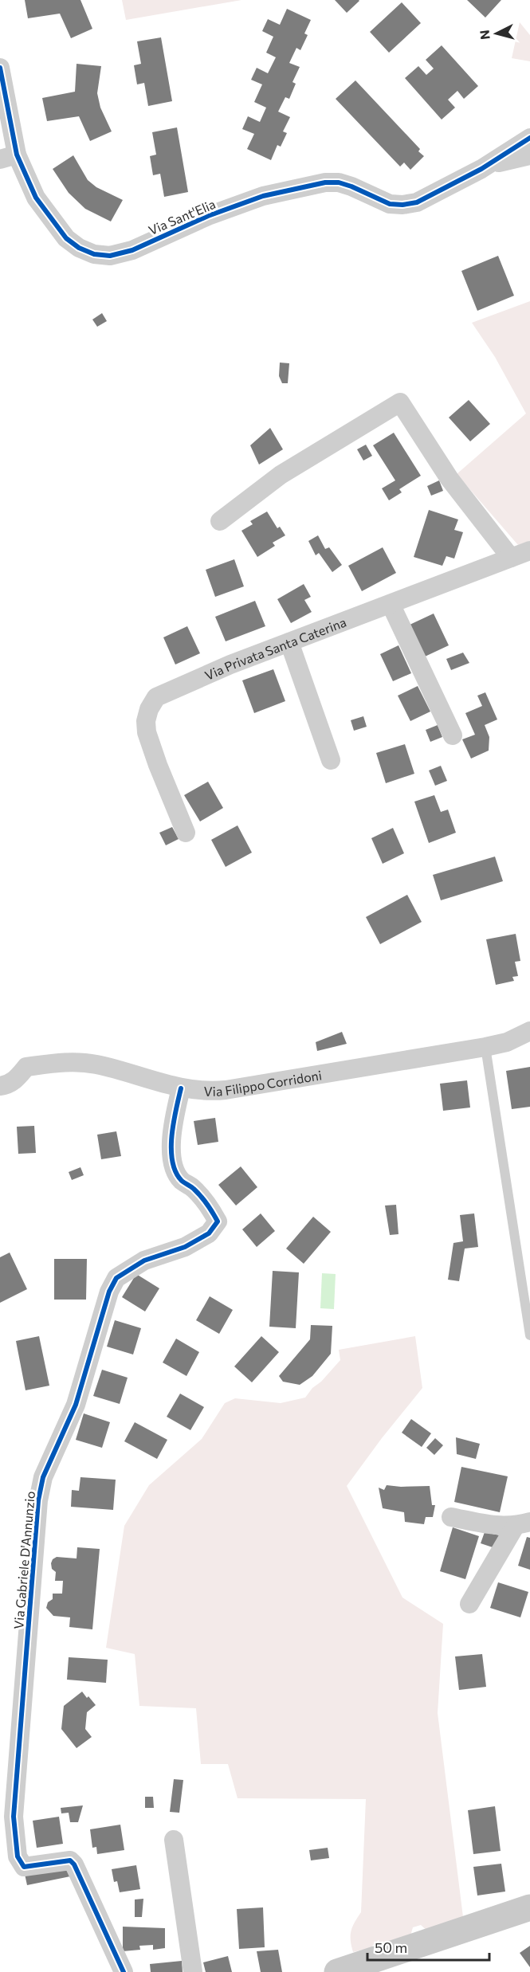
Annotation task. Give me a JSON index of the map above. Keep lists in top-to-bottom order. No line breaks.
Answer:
{"streets":{"street":["Via Sant'Elia","Via Privata Santa Caterina","Via Filippo Corridoni","Via Gabriele D'Annunzio"]},"crossings":[["Via Filippo Corridoni","Via Gabriele D'Annunzio"]],"scale_bar":"50 m","north":"left"}
